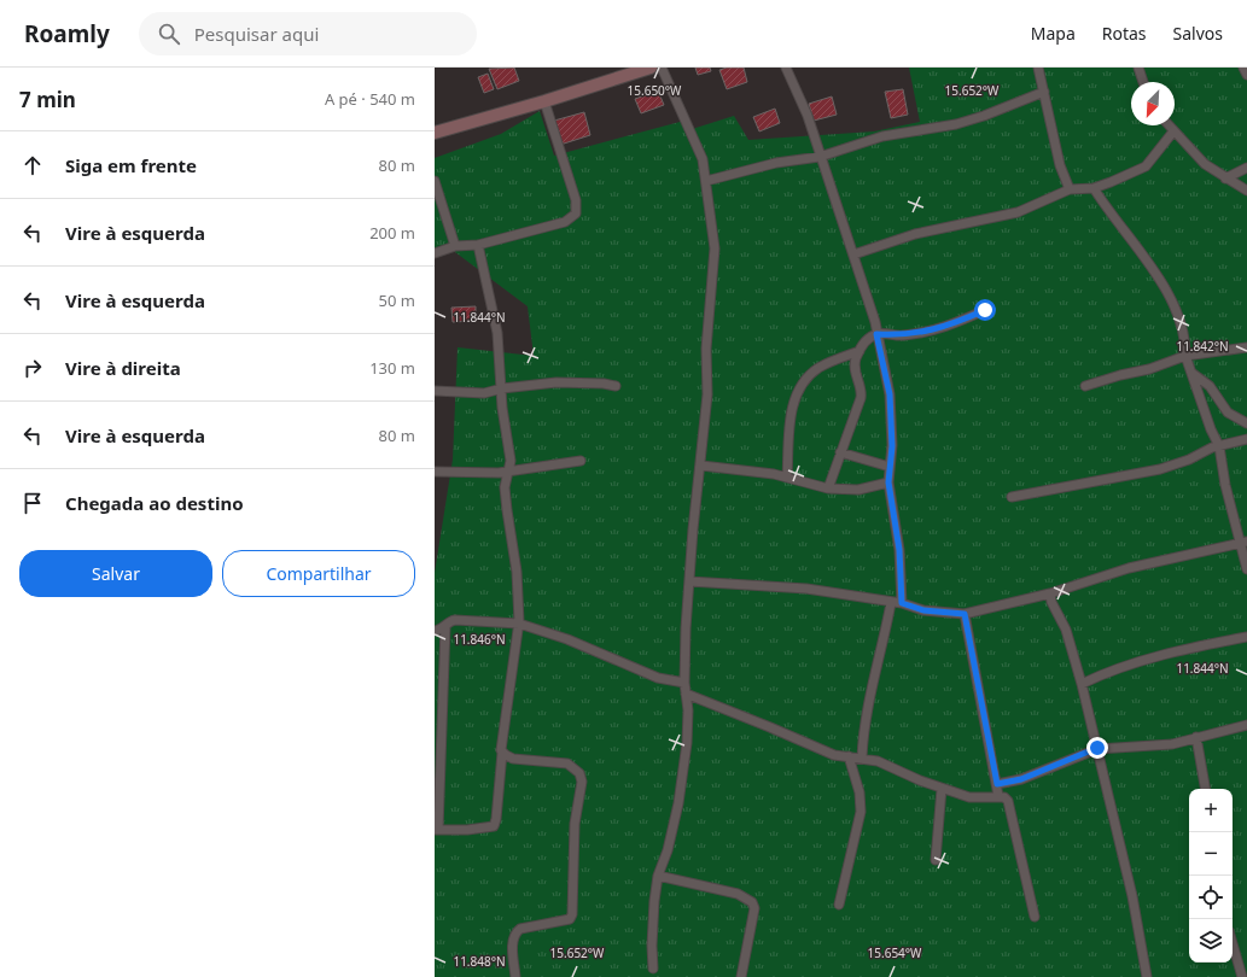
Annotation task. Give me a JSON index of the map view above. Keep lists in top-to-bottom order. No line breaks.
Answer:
{"north":"bottom left","page":{"header":"Roamly","search":"Pesquisar aqui","nav":["Mapa","Rotas","Salvos"],"heading":["7 min","A pé · 540 m"],"list":[["Siga em frente","80 m"],["Vire à esquerda","200 m"],["Vire à esquerda","50 m"],["Vire à direita","130 m"],["Vire à esquerda","80 m"],"Chegada ao destino"],"buttons":["Salvar","Compartilhar"],"map_buttons":["+","−"]},"coordinates":["15.650°W","15.652°W","11.844°N","11.842°N","11.846°N","15.654°W","11.848°N"]}
